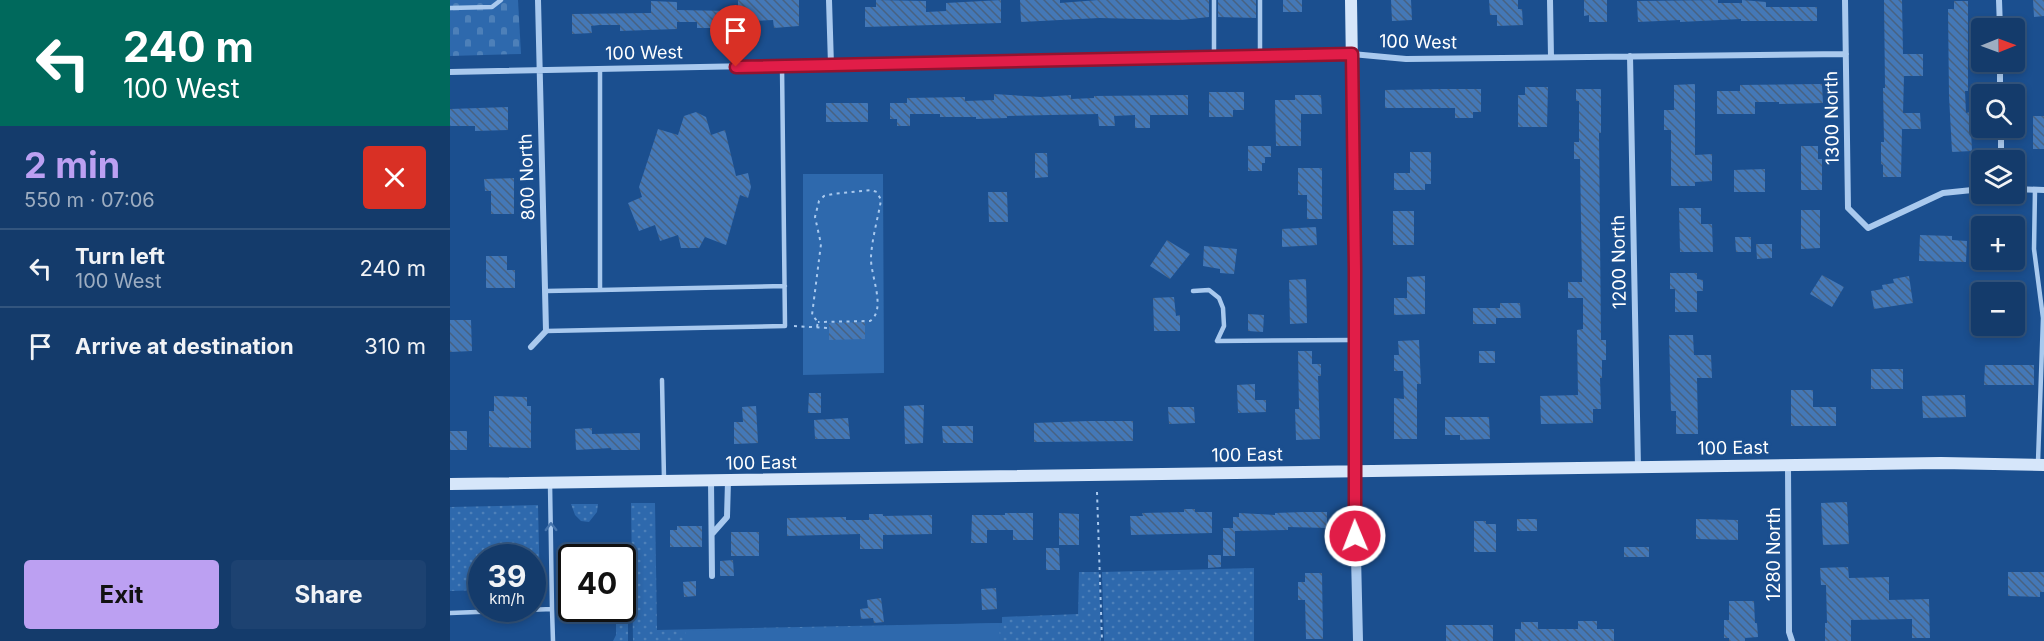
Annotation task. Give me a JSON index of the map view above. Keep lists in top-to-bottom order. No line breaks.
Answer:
{"streets":{"main road":["100 East"],"street":["100 West","1300 North","800 North","1200 North","1280 North"]},"crossings":[["100 West","1300 North"],["100 West","800 North"],["100 West","1200 North"],["1200 North","100 East"],["100 East","1280 North"]],"north":"right","page":{"turn":["240 m","100 West"],"map_buttons":["+","−"],"heading":["2 min","550 m · 07:06"],"list":[{"name":"Turn left","note":"100 West","value":"240 m"},{"name":"Arrive at destination","value":"310 m"}],"speed":"39 km/h","limit":"40","buttons":["Exit","Share"]}}
